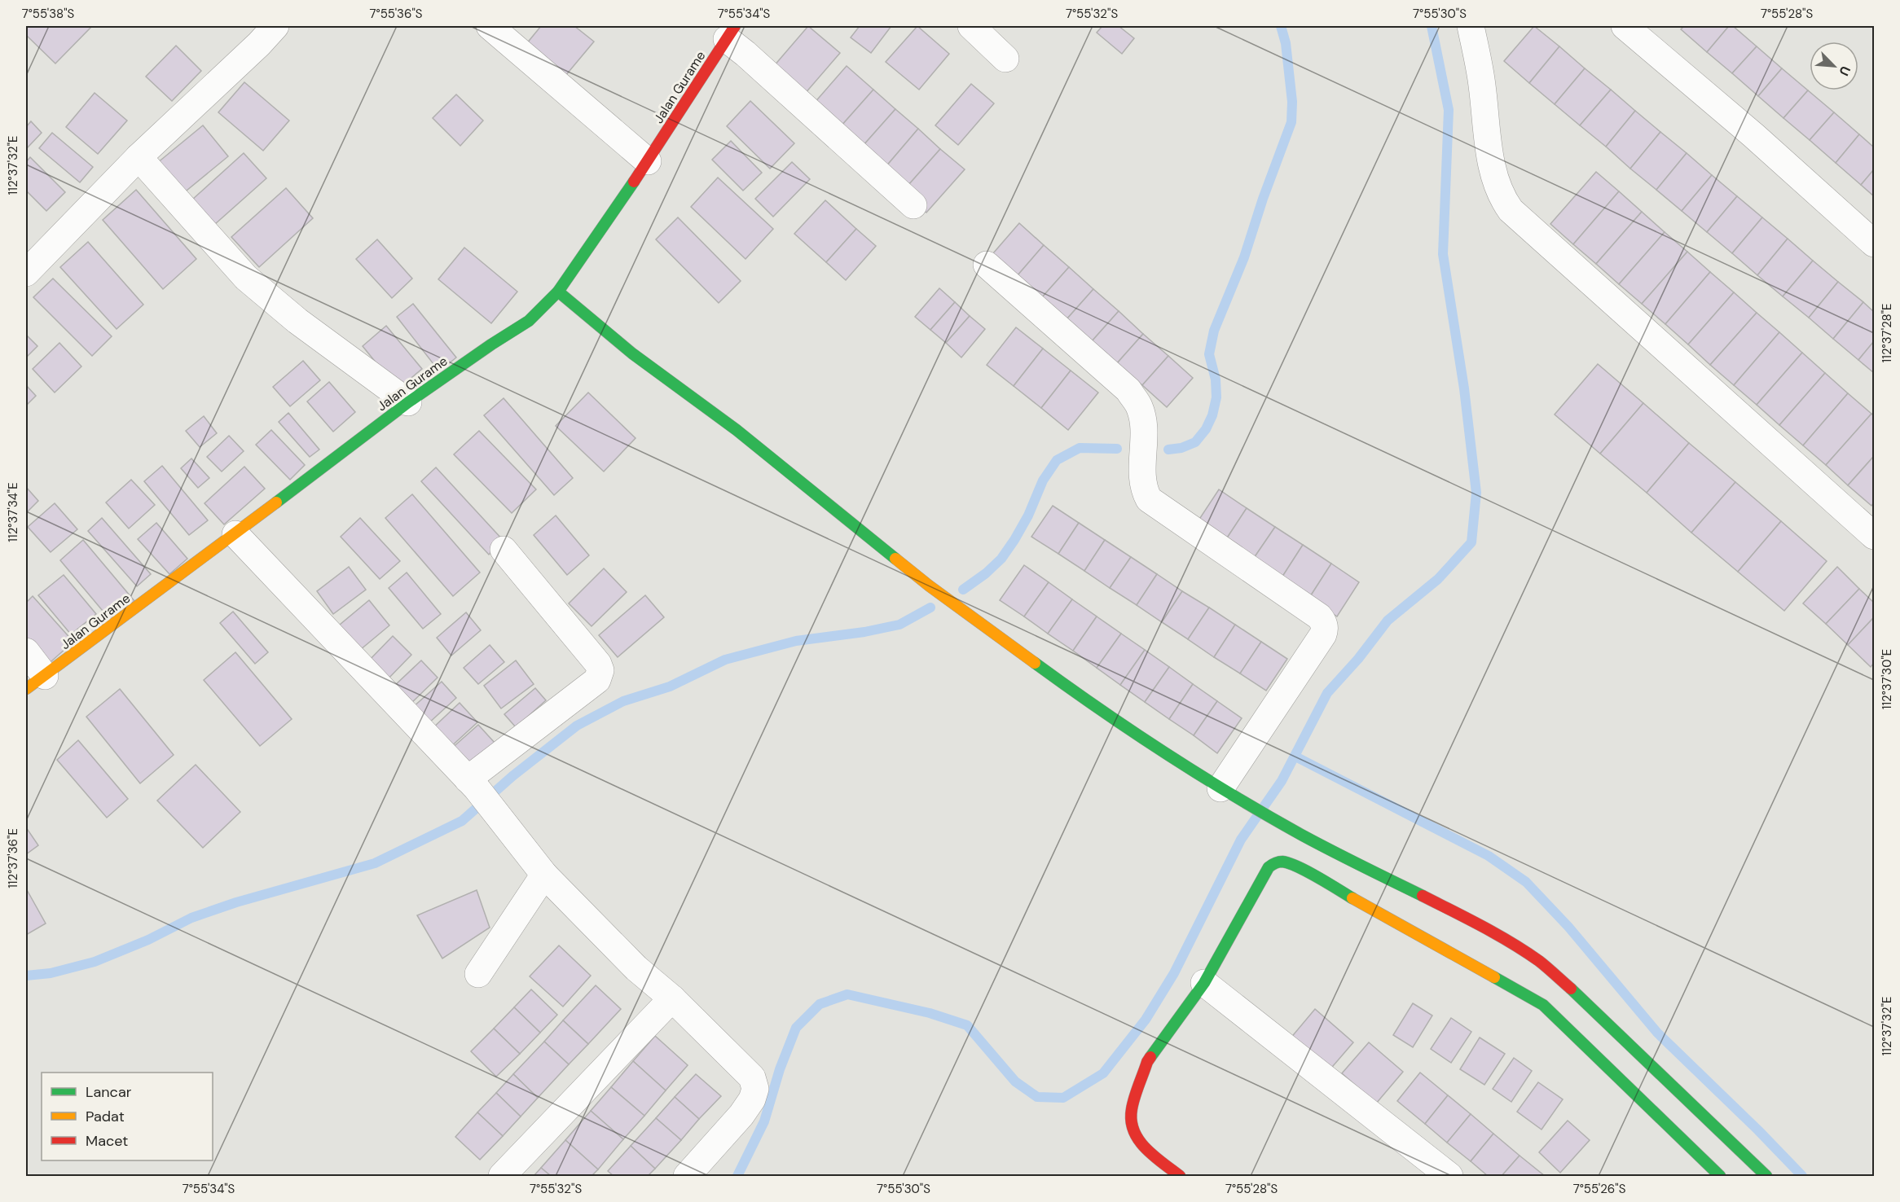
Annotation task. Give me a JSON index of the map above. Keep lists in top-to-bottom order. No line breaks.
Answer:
{"streets":{"street":["Jalan Gurame"]},"legend":["Lancar","Padat","Macet"],"north":"bottom right","coordinates":["7°55'38\"S","7°55'36\"S","7°55'34\"S","7°55'32\"S","7°55'30\"S","7°55'28\"S","112°37'32\"E","112°37'28\"E","112°37'34\"E","112°37'30\"E","112°37'36\"E","7°55'26\"S"]}
